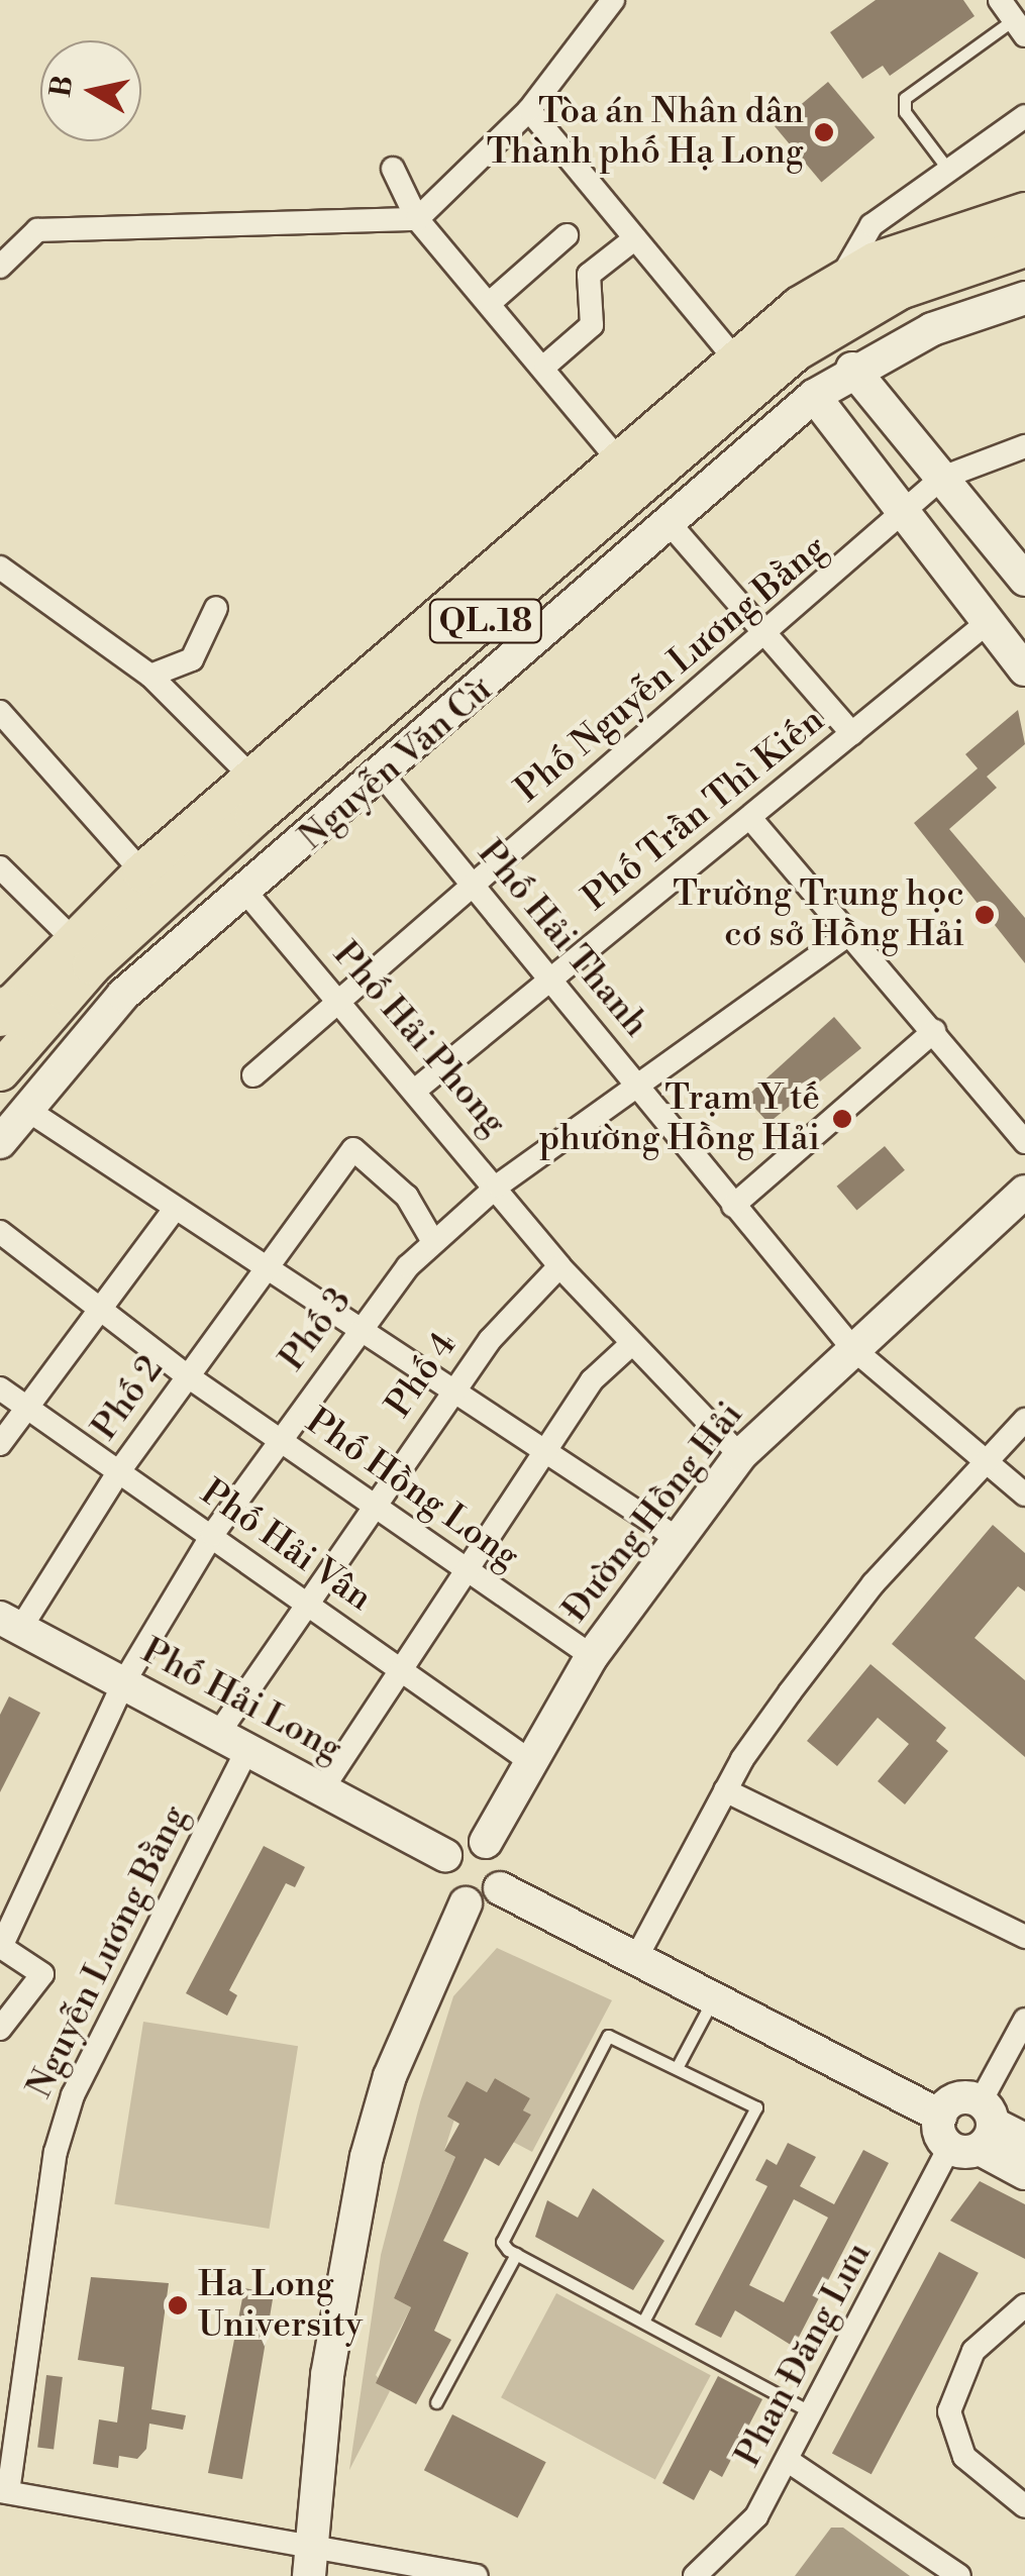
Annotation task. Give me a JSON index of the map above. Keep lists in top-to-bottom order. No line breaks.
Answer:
{"streets":{"main road":["QL.18","Nguyễn Văn Cừ"],"street":["Phố Nguyễn Lương Bằng","Phố Trần Thì Kiến","Phố Hải Thanh","Phố Hải Phong","Phố 3","Phố 4","Phố 2","Phố Hồng Long","Đường Hồng Hải","Phố Hải Vân","Phố Hải Long","Nguyễn Lương Bằng","Phan Đăng Lưu"]},"crossings":[["Phố Nguyễn Lương Bằng","Phố Hải Thanh"],["Phố Nguyễn Lương Bằng","Phố Hải Phong"],["Nguyễn Văn Cừ","Phố Hải Thanh"],["Nguyễn Văn Cừ","Phố Hải Phong"],["Phố Trần Thì Kiến","Phố Hải Thanh"],["Phố Trần Thì Kiến","Phố Hải Phong"],["Phố Hải Thanh","Phố 3"],["Phố Hải Thanh","Đường Hồng Hải"],["Phố Hải Phong","Phố 3"],["Phố Hải Phong","Phố 4"],["Phố Hải Phong","Đường Hồng Hải"],["Phố 3","Phố 2"],["Phố 3","Phố Hồng Long"],["Phố 3","Phố Hải Vân"],["Phố 3","Phố Hải Long"],["Phố 4","Phố Hồng Long"],["Phố 4","Phố Hải Vân"],["Phố 4","Phố Hải Long"],["Phố 4","Nguyễn Lương Bằng"],["Phố 2","Phố Hồng Long"],["Phố 2","Phố Hải Vân"],["Phố 2","Phố Hải Long"],["Phố Hồng Long","Đường Hồng Hải"],["Đường Hồng Hải","Phố Hải Vân"],["Đường Hồng Hải","Phố Hải Long"],["Phố Hải Long","Nguyễn Lương Bằng"]],"places":["Tòa án Nhân dân Thành phố Hạ Long","Trường Trung học cơ sở Hồng Hải","Trạm Y tế phường Hồng Hải","Ha Long University"],"north":"left"}
